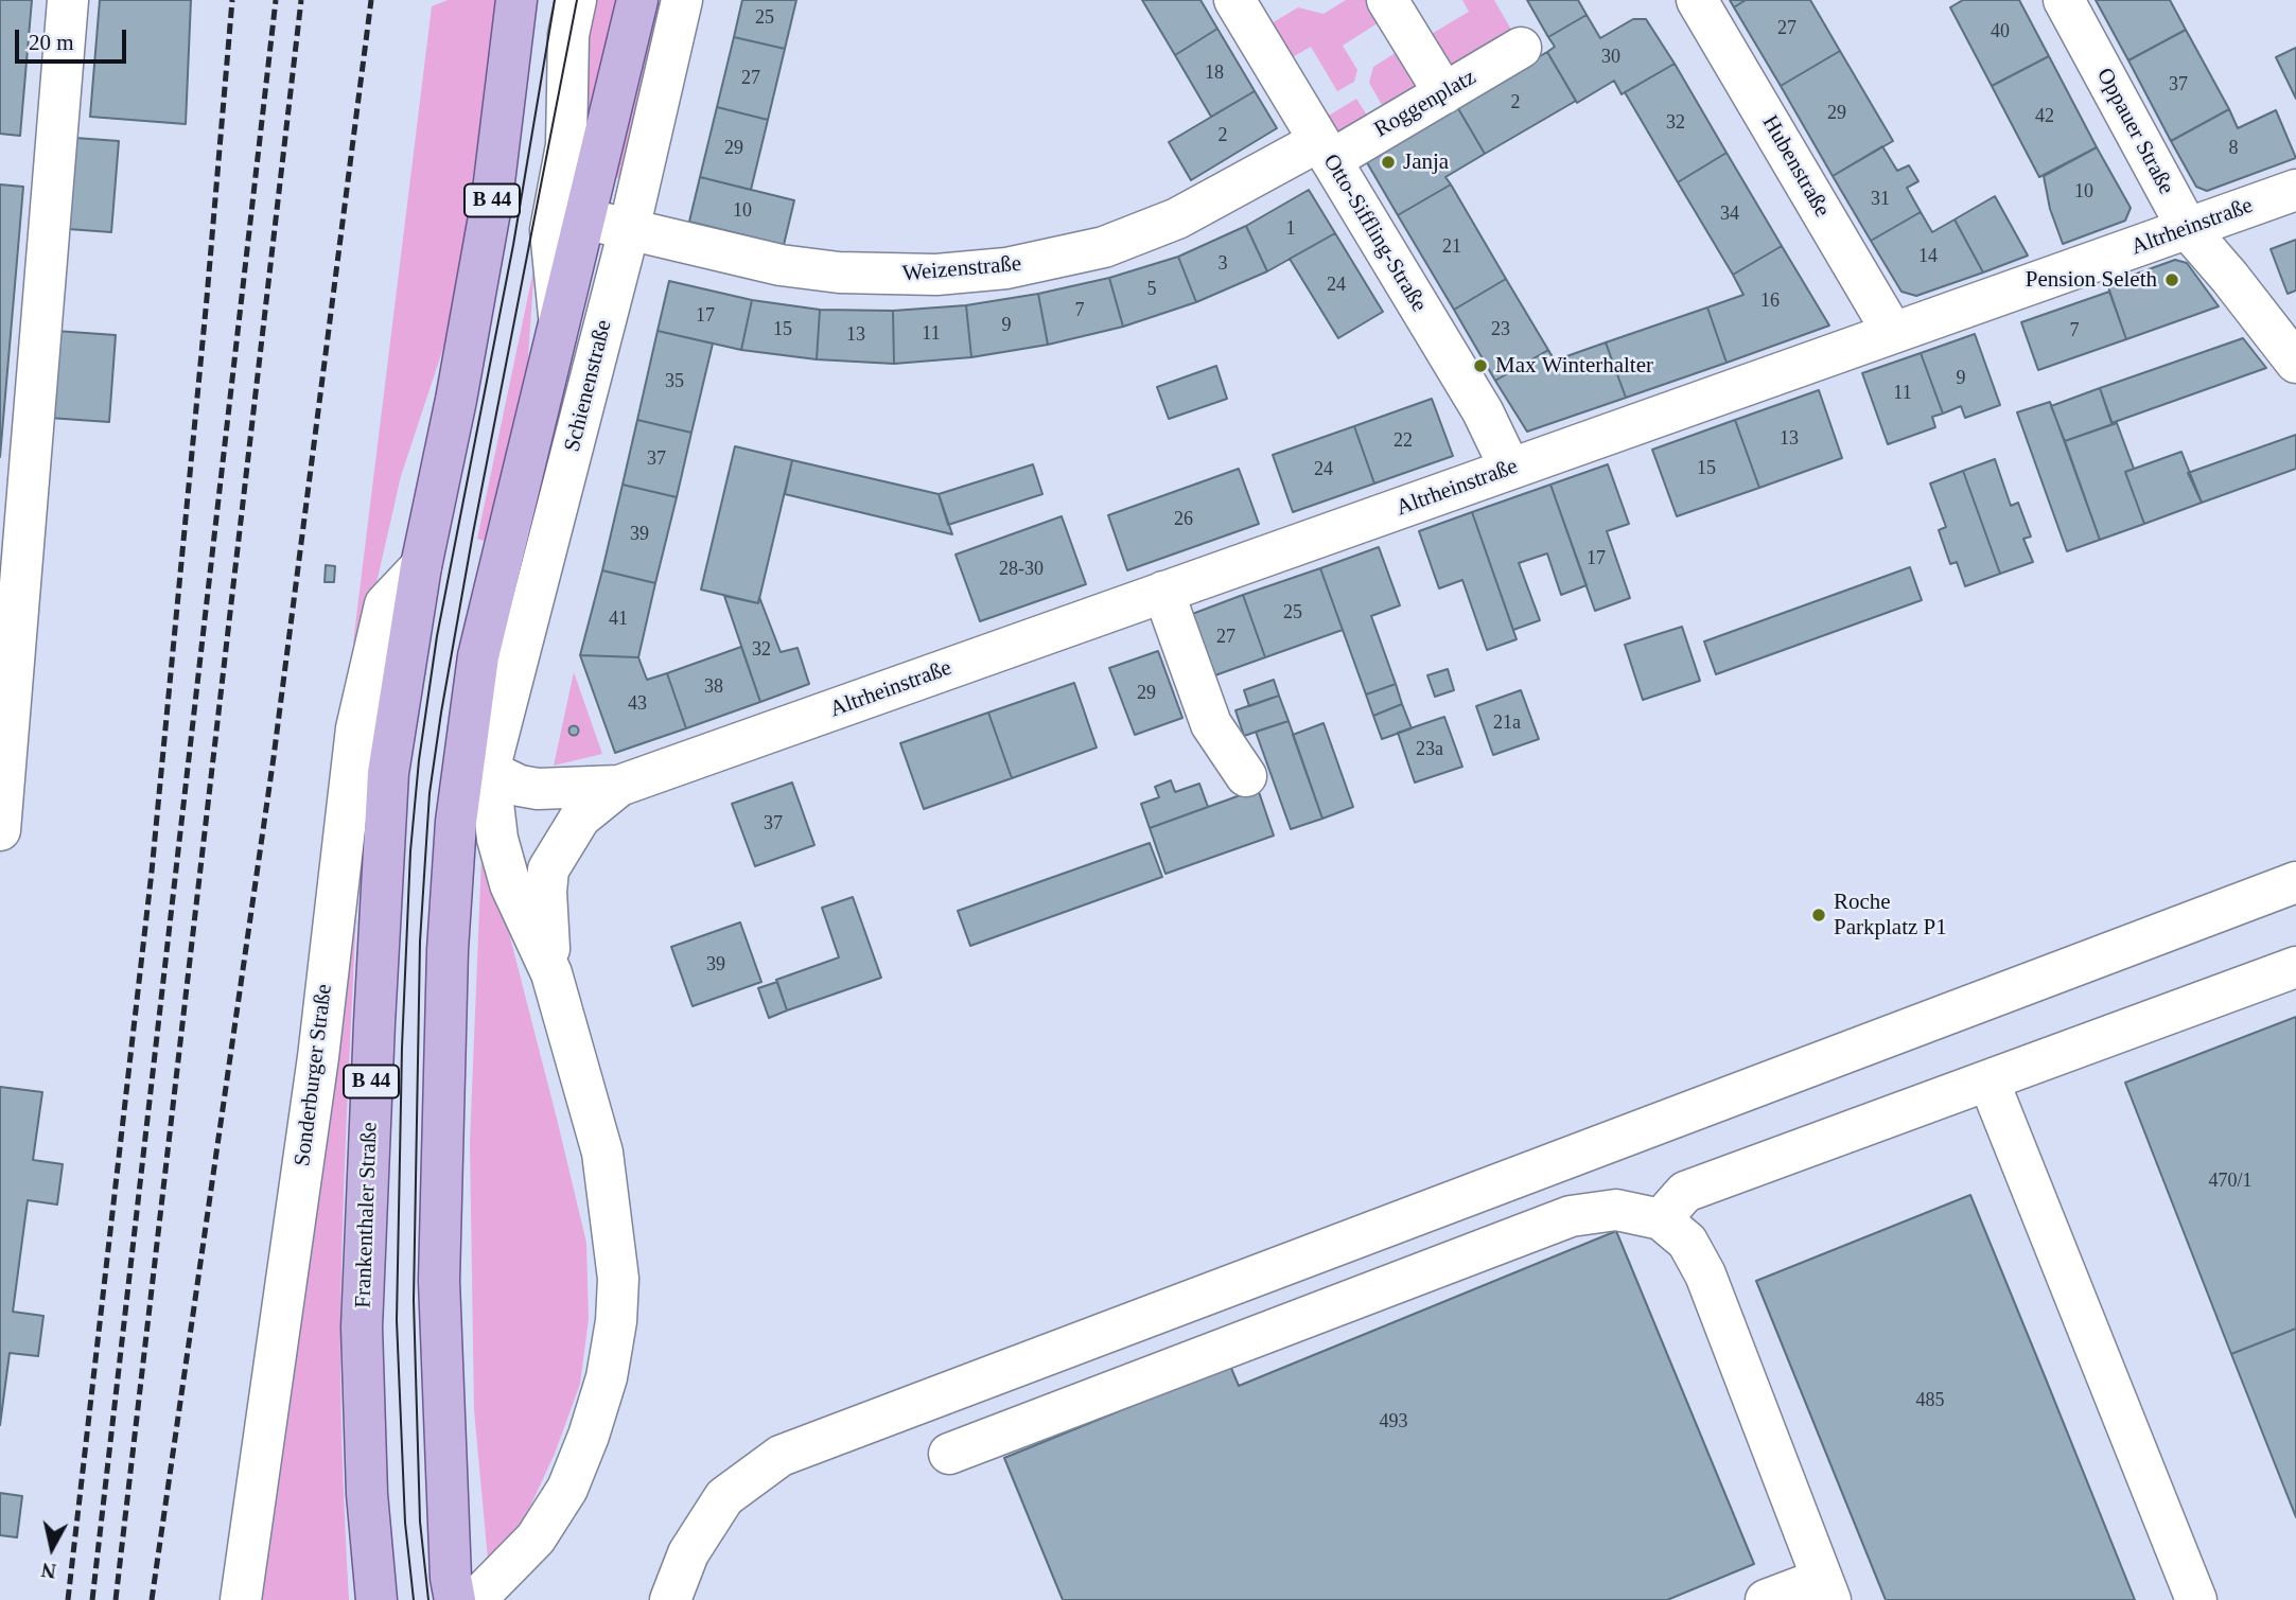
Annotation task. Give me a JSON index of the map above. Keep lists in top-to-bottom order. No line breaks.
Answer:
{"streets":{"main road":["B 44","Schienenstraße","Frankenthaler Straße"],"street":["Roggenplatz","Oppauer Straße","Hubenstraße","Altrheinstraße","Otto-Siffling-Straße","Weizenstraße","Sonderburger Straße"]},"crossings":[["Roggenplatz","Otto-Siffling-Straße"],["Roggenplatz","Weizenstraße"],["Oppauer Straße","Altrheinstraße"],["Hubenstraße","Altrheinstraße"],["B 44","Sonderburger Straße"],["B 44","Frankenthaler Straße"],["Altrheinstraße","Otto-Siffling-Straße"],["Altrheinstraße","Schienenstraße"],["Otto-Siffling-Straße","Weizenstraße"],["Weizenstraße","Schienenstraße"],["Sonderburger Straße","Frankenthaler Straße"]],"places":["Janja","Pension Seleth","Max Winterhalter","Roche Parkplatz P1"],"house_numbers":["25","27","40","30","18","27","37","2","29","42","32","2","29","8","10","31","10","34","1","21","14","3","24","5","16","7","17","9","15","23","7","11","13","9","35","11","13","22","37","15","24","26","39","17","28-30","25","41","27","32","38","29","43","21a","23a","37","39","470/1","485","493"],"scale_bar":"20 m","north":"bottom"}
